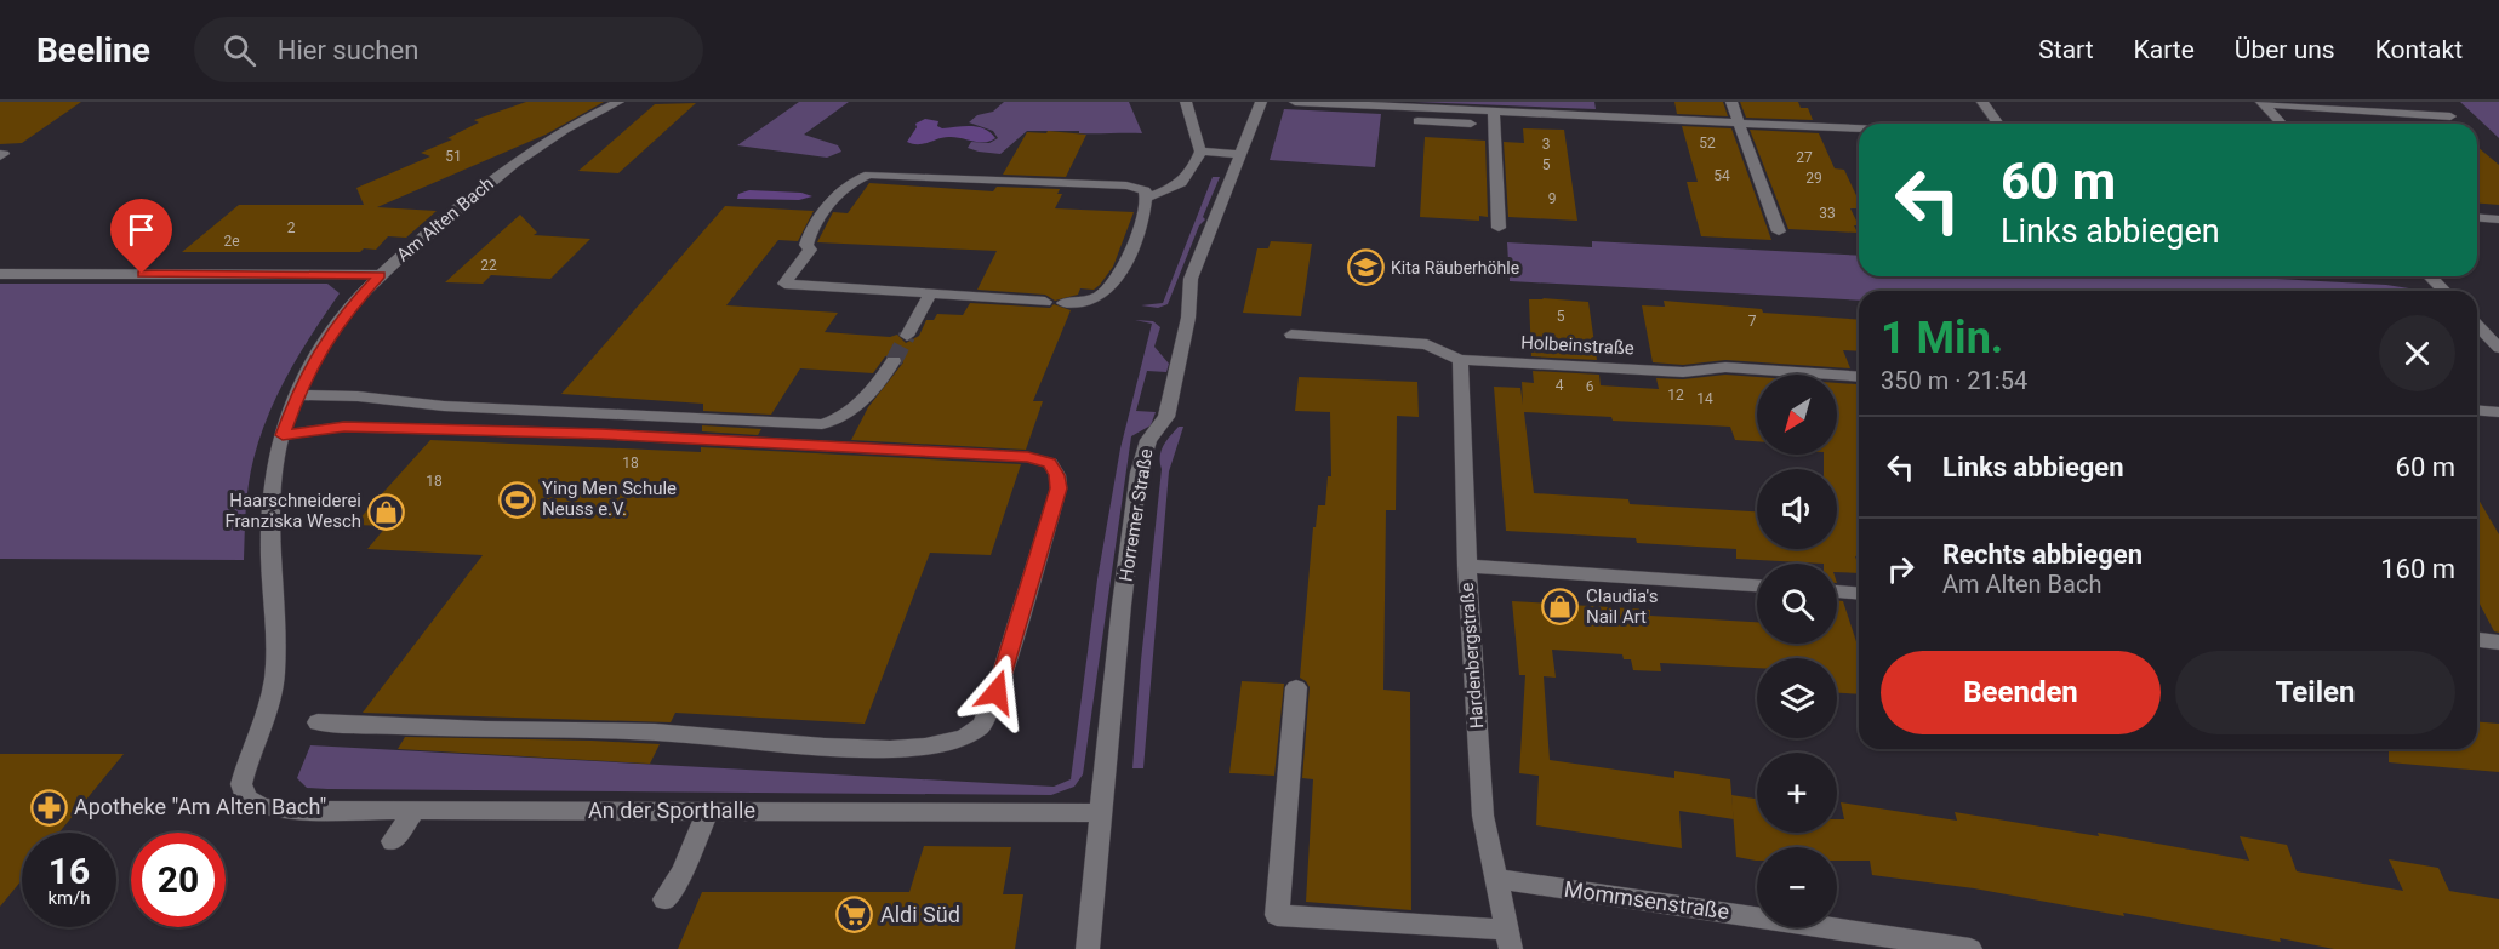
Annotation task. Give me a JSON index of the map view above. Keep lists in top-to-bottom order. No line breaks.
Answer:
{"streets":{"street":["Am Alten Bach","Holbeinstraße","Horremer Straße","Hardenbergstraße","An der Sporthalle","Mommsenstraße"]},"crossings":[["Am Alten Bach","An der Sporthalle"],["Holbeinstraße","Hardenbergstraße"],["Horremer Straße","An der Sporthalle"],["Hardenbergstraße","Mommsenstraße"]],"places":{"school or university":["Kita Räuberhöhle"],"sports":["Ying Men Schule Neuss e.V."],"shop":["Haarschneiderei Franziska Wesch","Claudia's Nail Art"],"pharmacy":["Apotheke \"Am Alten Bach\""],"supermarket":["Aldi Süd"]},"house_numbers":["52","3","51","27","5","54","29","9","33","2","2e","22","5","7","4","6","12","14","18","18"],"north":"bottom left","page":{"header":"Beeline","search":"Hier suchen","nav":["Start","Karte","Über uns","Kontakt"],"turn":["60 m","Links abbiegen"],"heading":["1 Min.","350 m · 21:54"],"map_buttons":["+","−"],"list":[{"name":"Links abbiegen","value":"60 m"},{"name":"Rechts abbiegen","note":"Am Alten Bach","value":"160 m"}],"buttons":["Beenden","Teilen"],"speed":"16 km/h","limit":"20"}}
